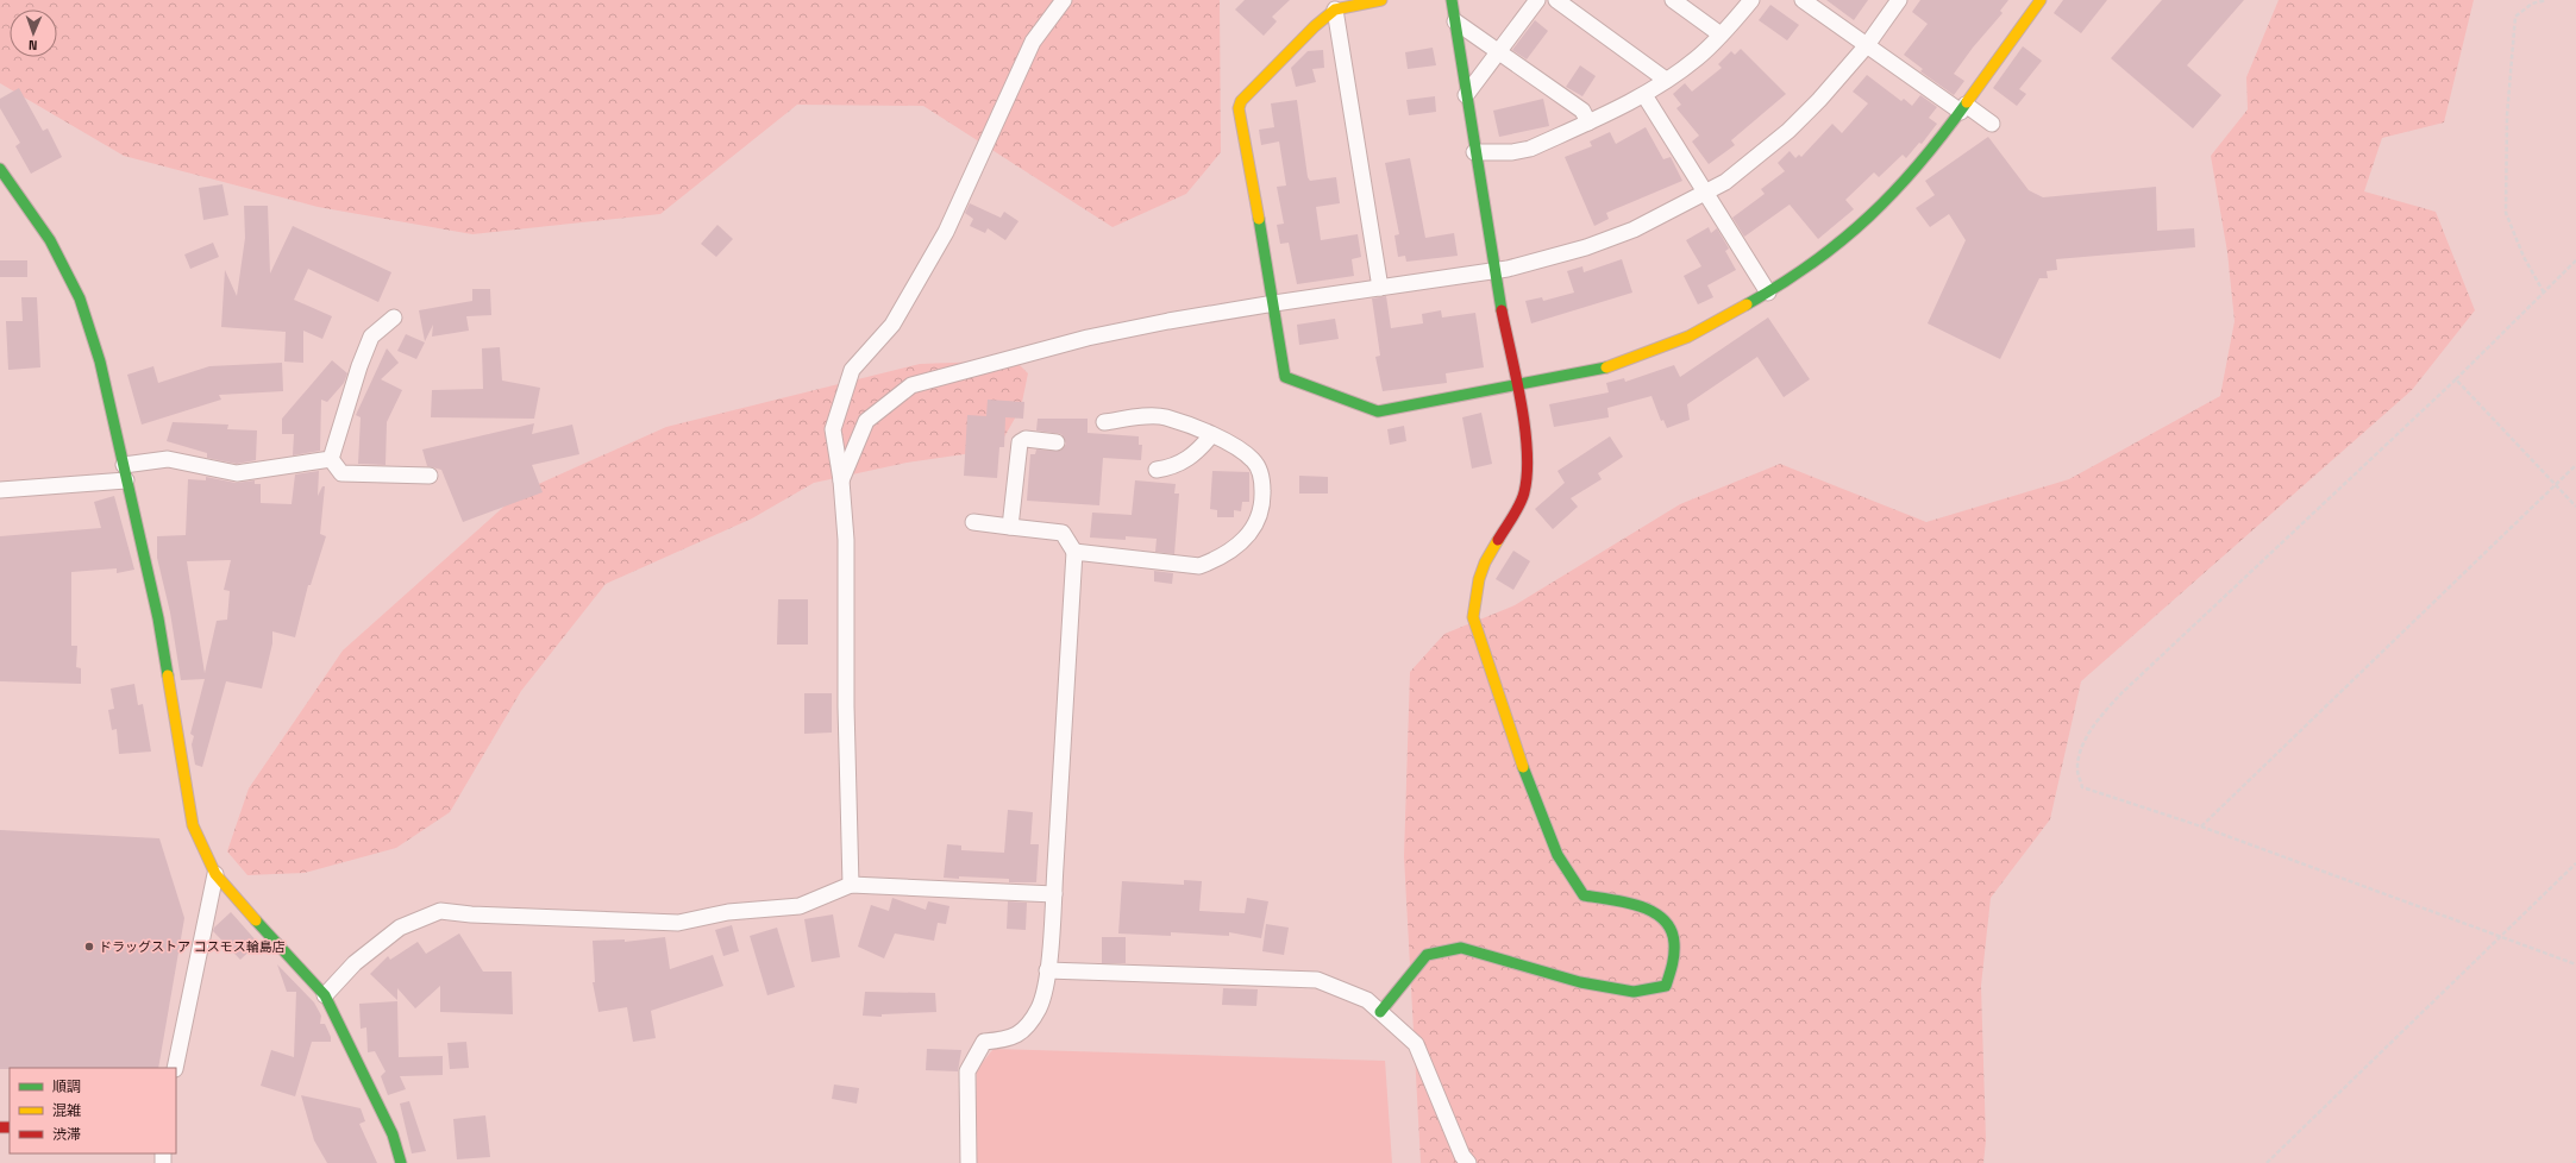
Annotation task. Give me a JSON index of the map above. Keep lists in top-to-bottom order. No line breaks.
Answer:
{"places":["ドラッグストア コスモス輪島店"],"legend":["順調","混雑","渋滞"],"north":"bottom"}
